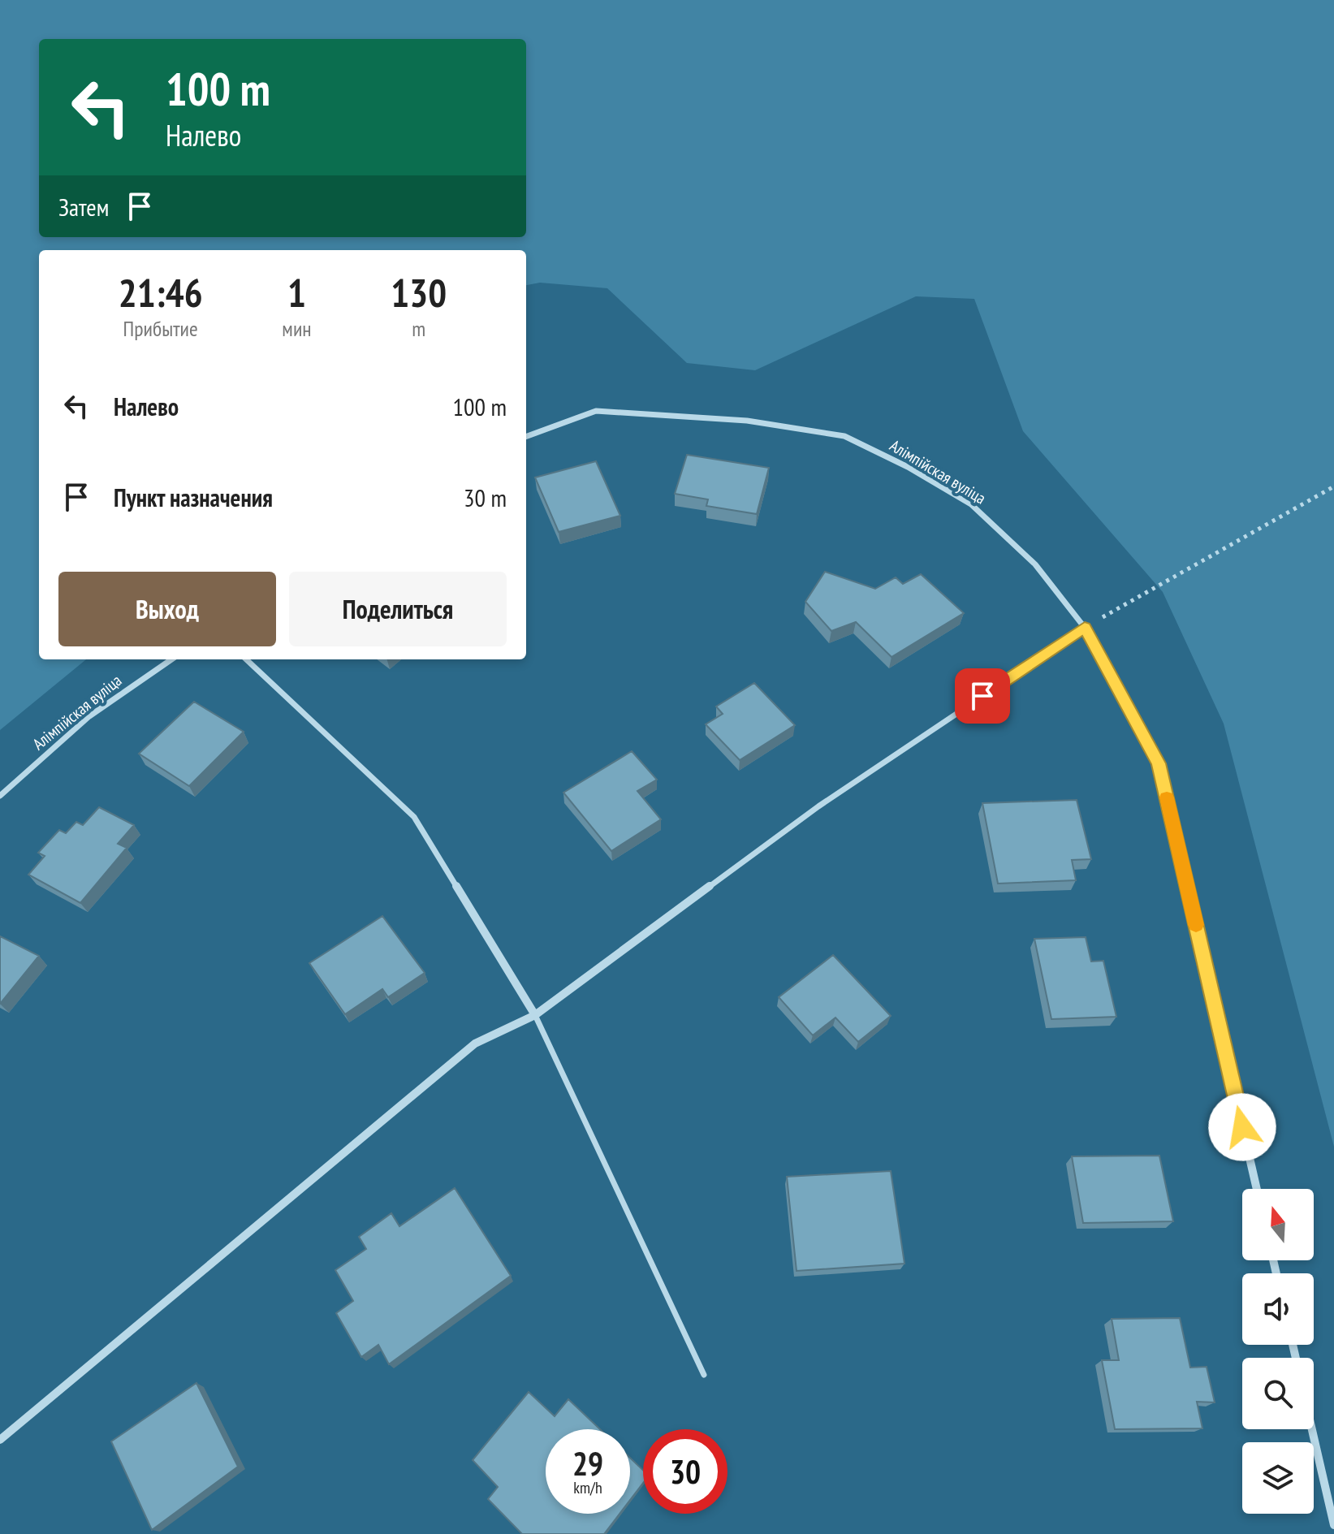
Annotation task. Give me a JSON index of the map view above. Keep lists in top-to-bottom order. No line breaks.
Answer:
{"streets":{"street":["Алімпійская вуліца"]},"north":"top","page":{"turn":["100 m","Налево"],"then":"Затем","eta":["21:46","Прибытие","1","мин","130","m"],"list":[{"name":"Налево","value":"100 m"},{"name":"Пункт назначения","value":"30 m"}],"buttons":["Выход","Поделиться"],"speed":"29 km/h","limit":"30"}}
